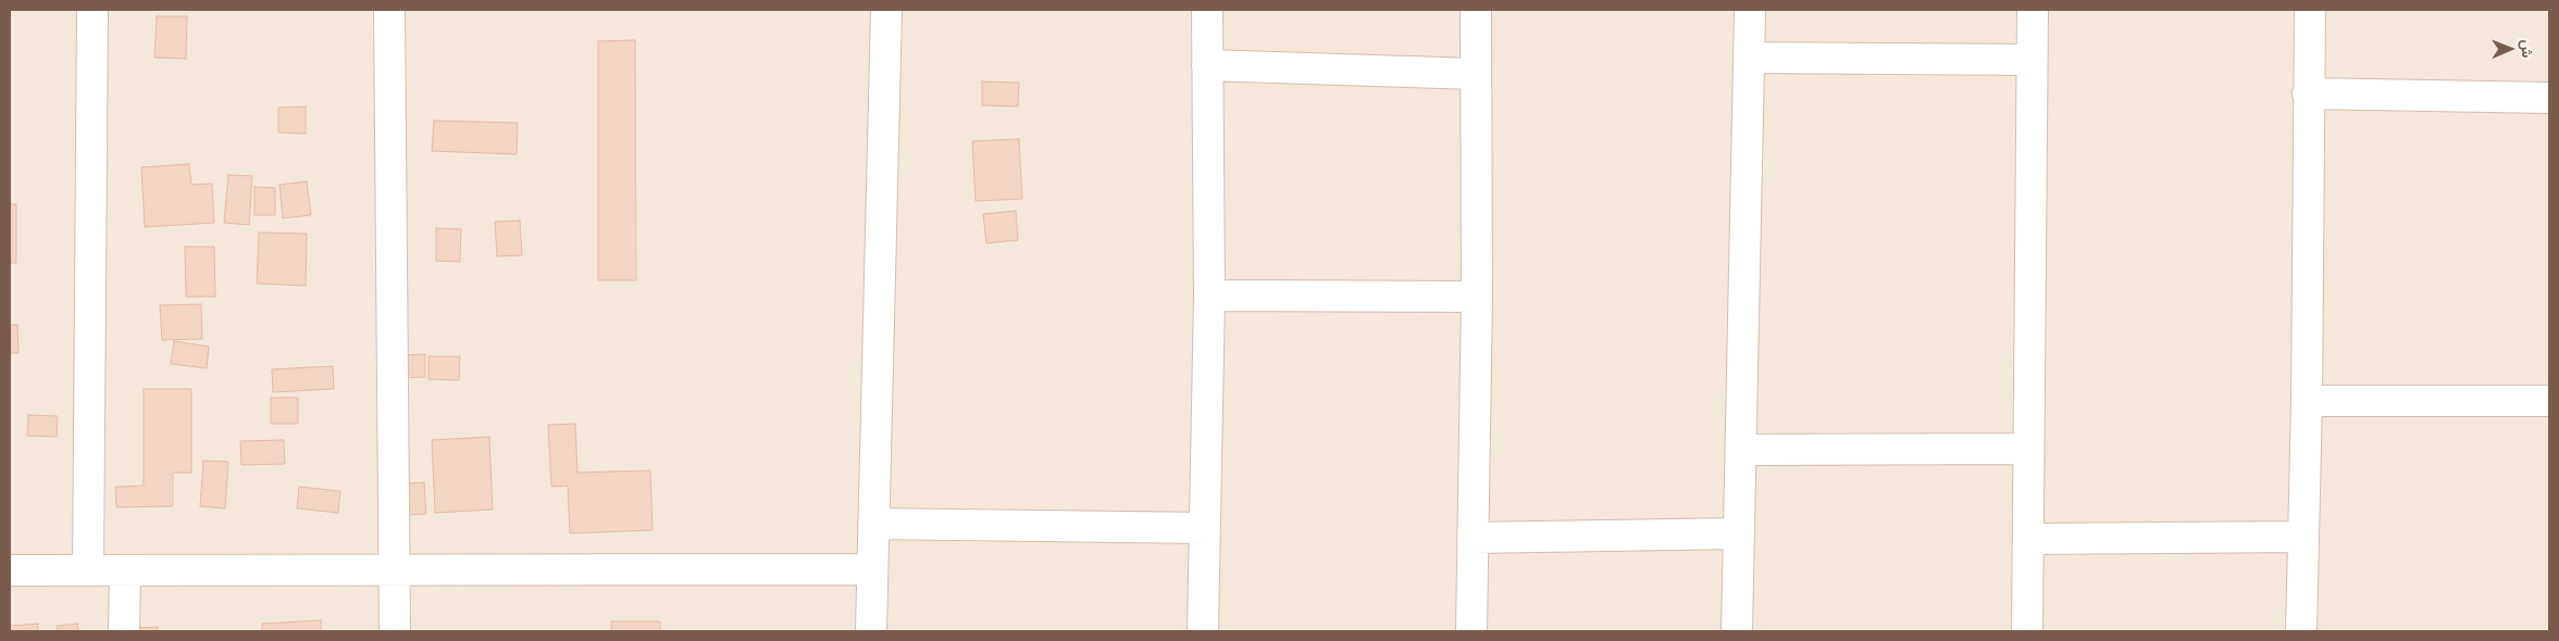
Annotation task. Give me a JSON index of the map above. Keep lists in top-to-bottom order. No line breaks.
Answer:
{"north":"right"}
